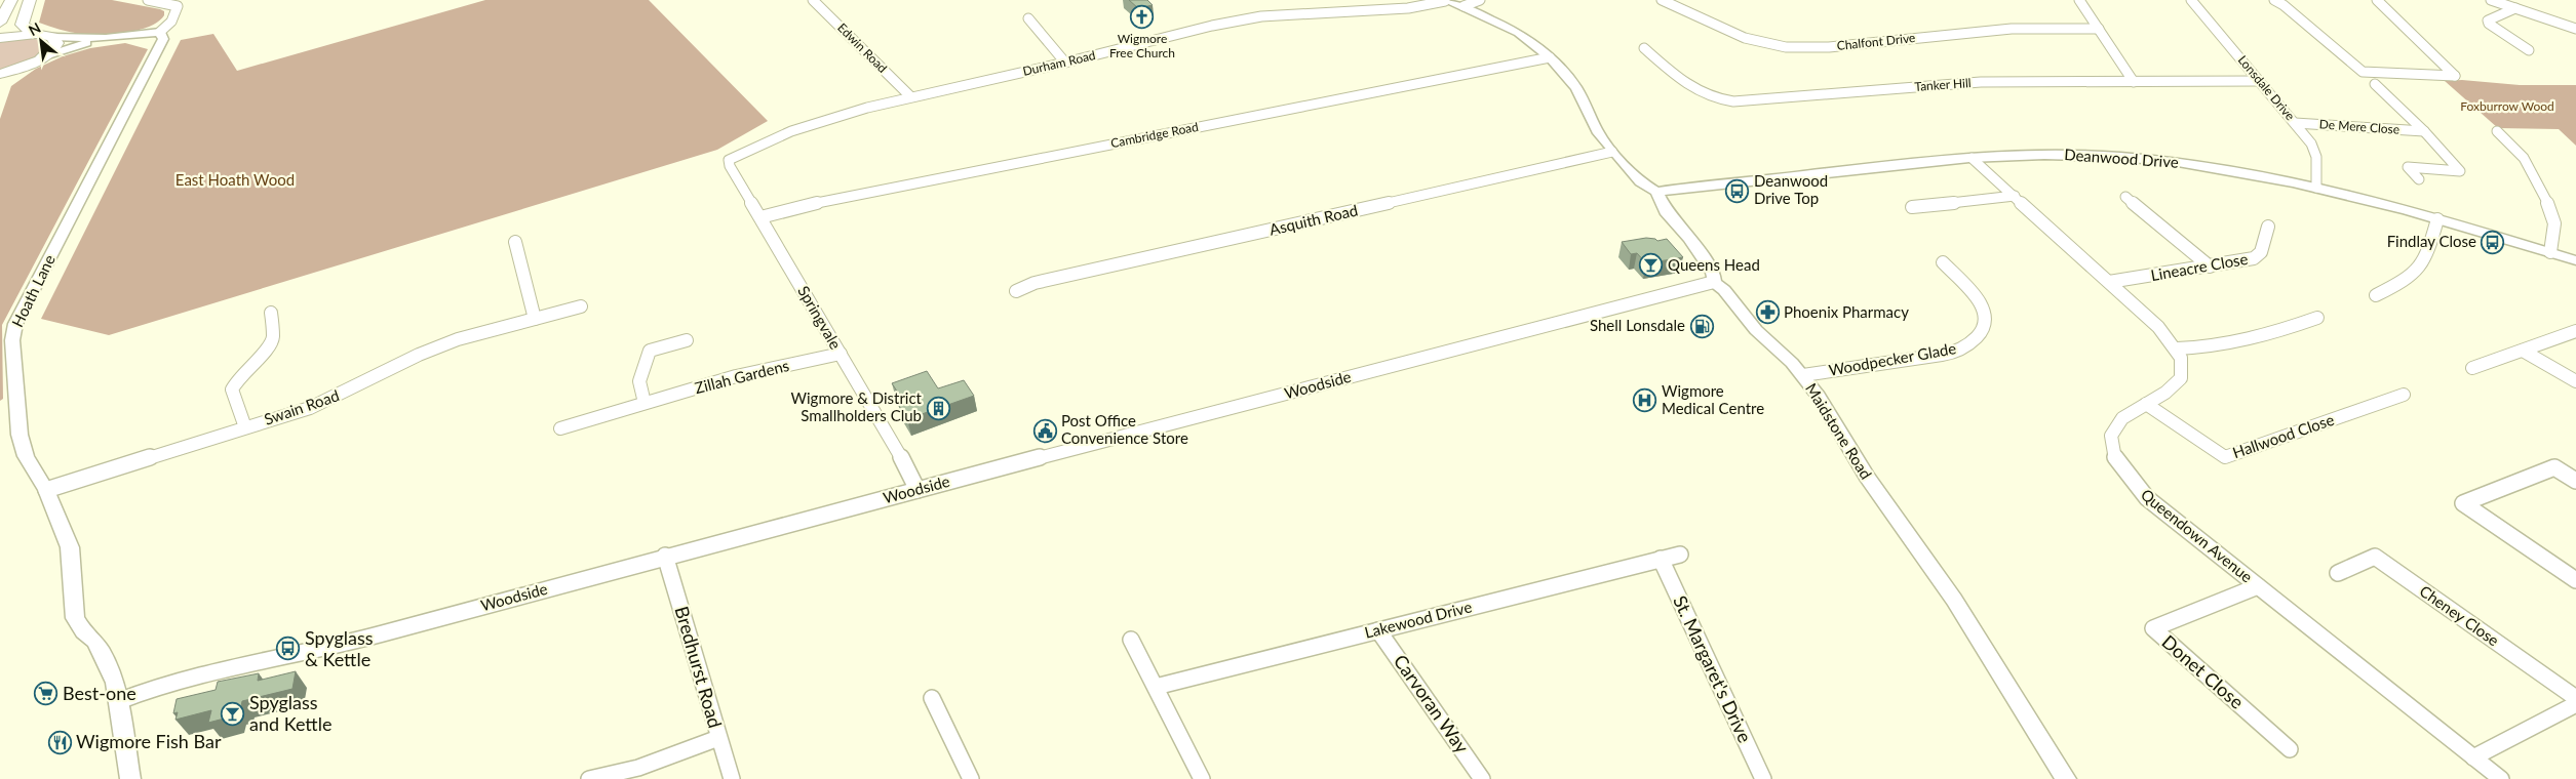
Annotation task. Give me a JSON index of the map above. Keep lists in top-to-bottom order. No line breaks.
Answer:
{"streets":{"street":["Chalfont Drive","Edwin Road","Durham Road","Tanker Hill","Lonsdale Drive","De Mere Close","Cambridge Road","Deanwood Drive","Asquith Road","Lineacre Close","Hoath Lane","Springvale","Woodpecker Glade","Zillah Gardens","Woodside","Swain Road","Maidstone Road","Hallwood Close","Queendown Avenue","Cheney Close","Lakewood Drive","Bredhurst Road","St. Margaret's Drive","Donet Close","Carvoran Way"]},"crossings":[["Edwin Road","Durham Road"],["Durham Road","Springvale"],["Durham Road","Maidstone Road"],["Tanker Hill","Lonsdale Drive"],["Lonsdale Drive","De Mere Close"],["Lonsdale Drive","Deanwood Drive"],["Cambridge Road","Springvale"],["Cambridge Road","Maidstone Road"],["Deanwood Drive","Maidstone Road"],["Deanwood Drive","Queendown Avenue"],["Asquith Road","Maidstone Road"],["Lineacre Close","Queendown Avenue"],["Hoath Lane","Woodside"],["Hoath Lane","Swain Road"],["Springvale","Zillah Gardens"],["Springvale","Woodside"],["Woodpecker Glade","Maidstone Road"],["Woodside","Maidstone Road"],["Woodside","Bredhurst Road"],["Hallwood Close","Queendown Avenue"],["Queendown Avenue","Donet Close"],["Lakewood Drive","St. Margaret's Drive"],["Lakewood Drive","Carvoran Way"]],"parks":["Foxburrow Wood","East Hoath Wood"],"places":{"church":["Wigmore Free Church"],"bus stop":["Deanwood Drive Top","Findlay Close","Spyglass & Kettle"],"bar":["Queens Head","Spyglass and Kettle"],"pharmacy":["Phoenix Pharmacy"],"fuel station":["Shell Lonsdale"],"hospital":["Wigmore Medical Centre"],"building":["Wigmore & District Smallholders Club"],"public building":["Post Office Convenience Store"],"supermarket":["Best-one"],"restaurant":["Wigmore Fish Bar"]},"north":"top left"}
